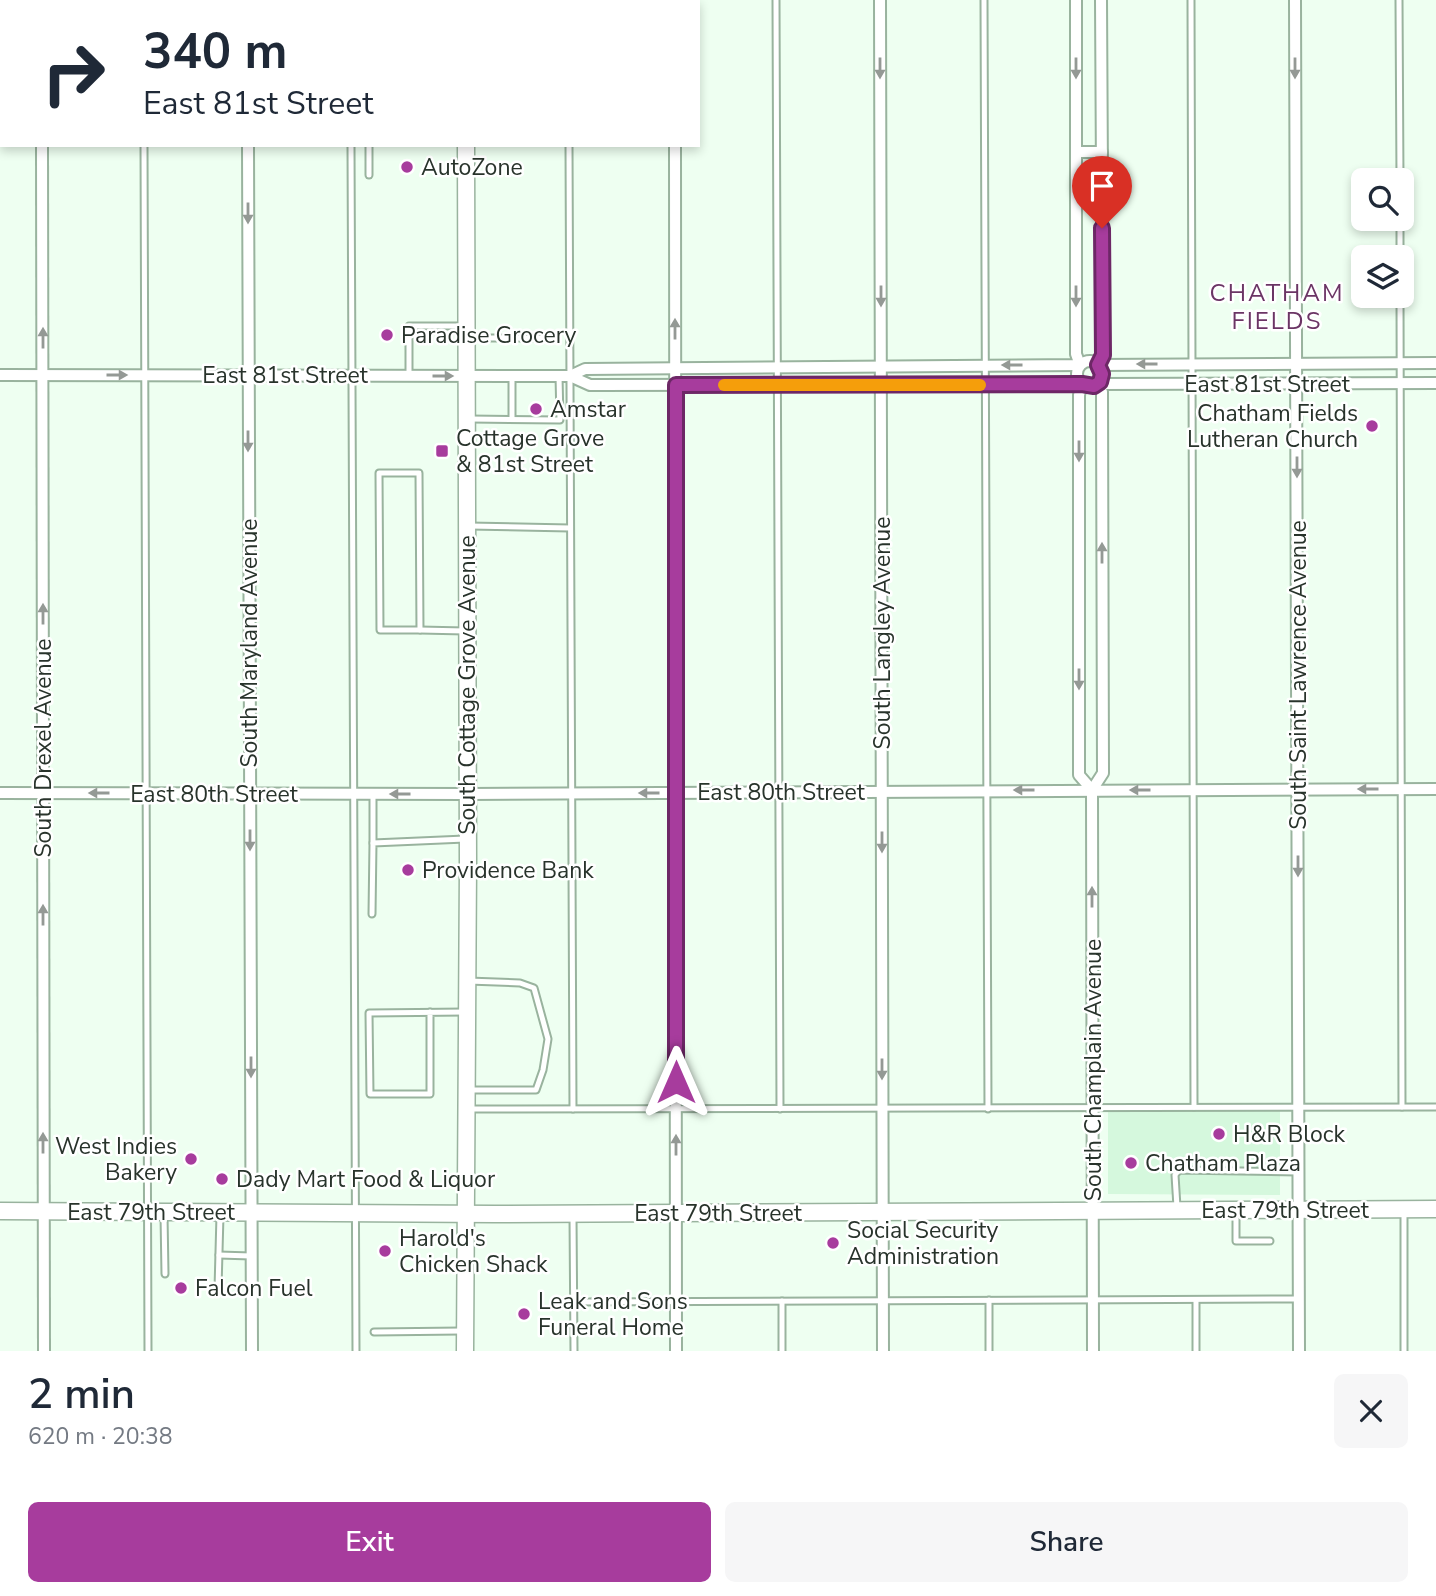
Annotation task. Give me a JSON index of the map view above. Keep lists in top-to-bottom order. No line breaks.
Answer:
{"streets":{"main road":["South Cottage Grove Avenue","East 79th Street"],"street":["East 81st Street","South Langley Avenue","South Maryland Avenue","South Saint Lawrence Avenue","South Drexel Avenue","East 80th Street","South Champlain Avenue"]},"crossings":[["East 81st Street","South Langley Avenue"],["East 81st Street","South Maryland Avenue"],["East 81st Street","South Saint Lawrence Avenue"],["East 81st Street","South Cottage Grove Avenue"],["East 81st Street","South Drexel Avenue"],["East 81st Street","South Champlain Avenue"],["South Langley Avenue","East 80th Street"],["South Langley Avenue","East 79th Street"],["South Maryland Avenue","East 80th Street"],["South Maryland Avenue","East 79th Street"],["South Saint Lawrence Avenue","East 80th Street"],["South Saint Lawrence Avenue","East 79th Street"],["South Cottage Grove Avenue","East 80th Street"],["South Cottage Grove Avenue","East 79th Street"],["South Drexel Avenue","East 80th Street"],["South Drexel Avenue","East 79th Street"],["East 80th Street","South Champlain Avenue"],["South Champlain Avenue","East 79th Street"]],"one_way":["South Langley Avenue","South Maryland Avenue","South Saint Lawrence Avenue","South Drexel Avenue","East 80th Street"],"districts":["CHATHAM FIELDS"],"places":{"other":["AutoZone","Paradise Grocery","Amstar","Chatham Fields Lutheran Church","Providence Bank","H&R Block","West Indies Bakery","Chatham Plaza","Dady Mart Food & Liquor","Social Security Administration","Harold's Chicken Shack","Falcon Fuel","Leak and Sons Funeral Home"],"transit":["Cottage Grove & 81st Street"]},"page":{"turn":["340 m","East 81st Street"],"heading":["2 min","620 m · 20:38"],"buttons":["Exit","Share"]}}
